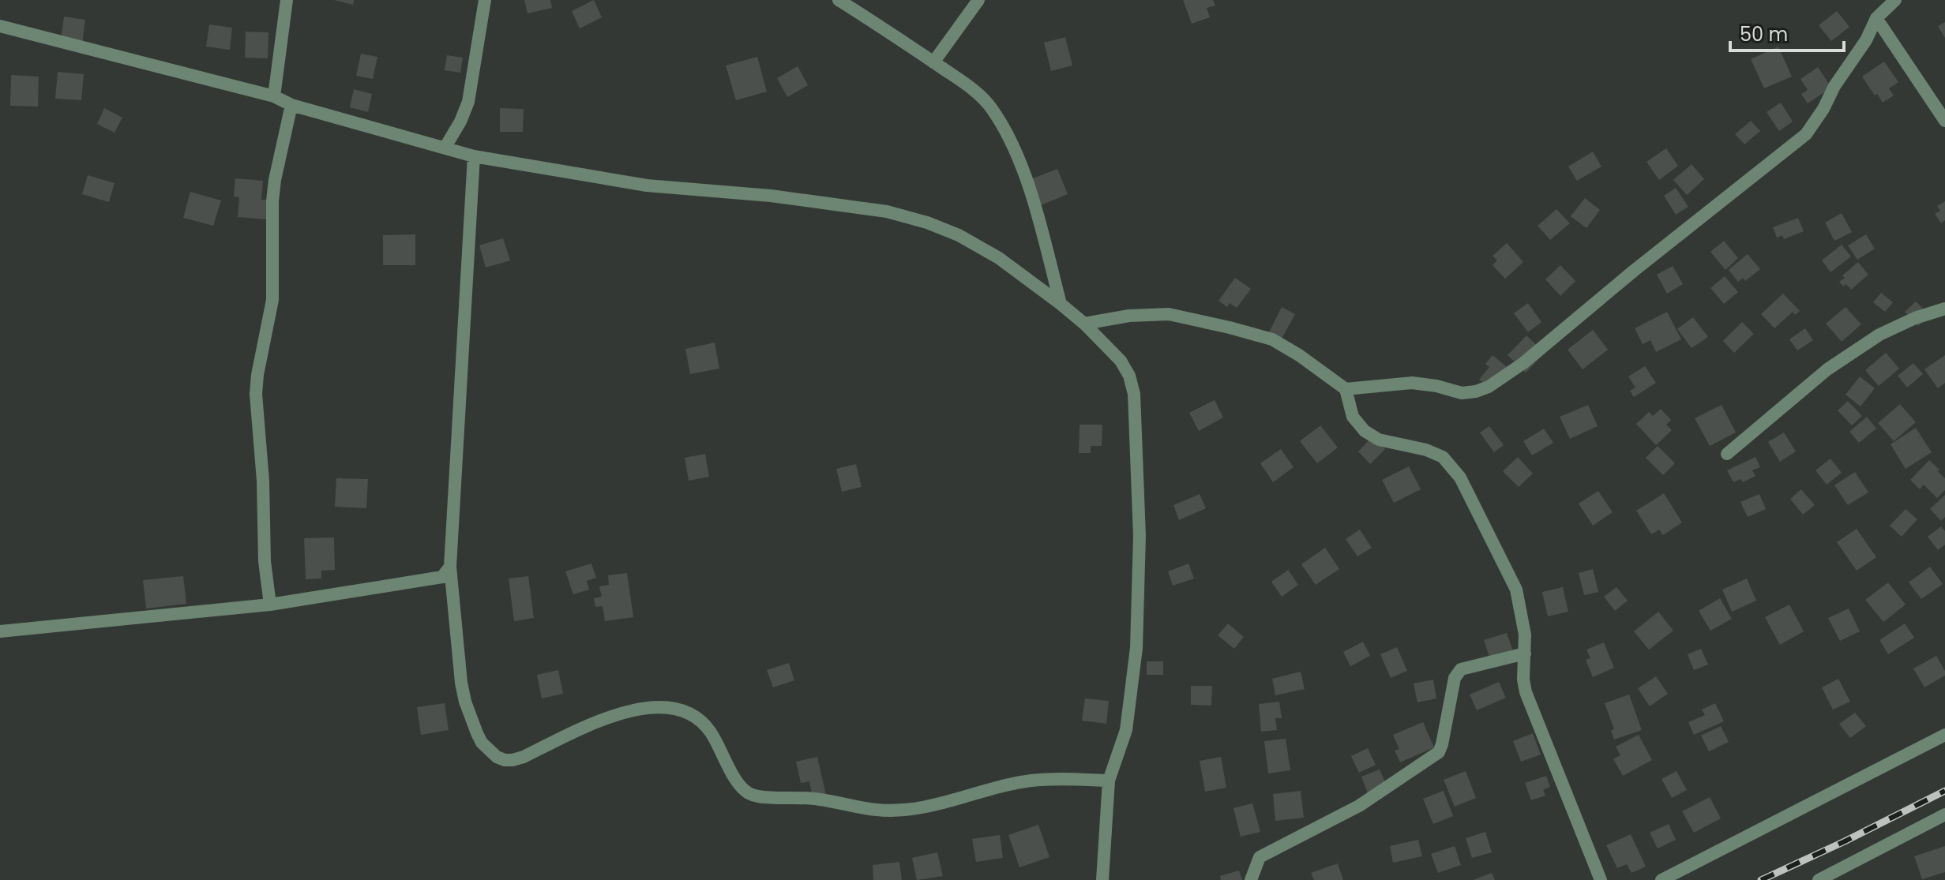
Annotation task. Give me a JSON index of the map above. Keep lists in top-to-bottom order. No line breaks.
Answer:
{"scale_bar":"50 m"}
